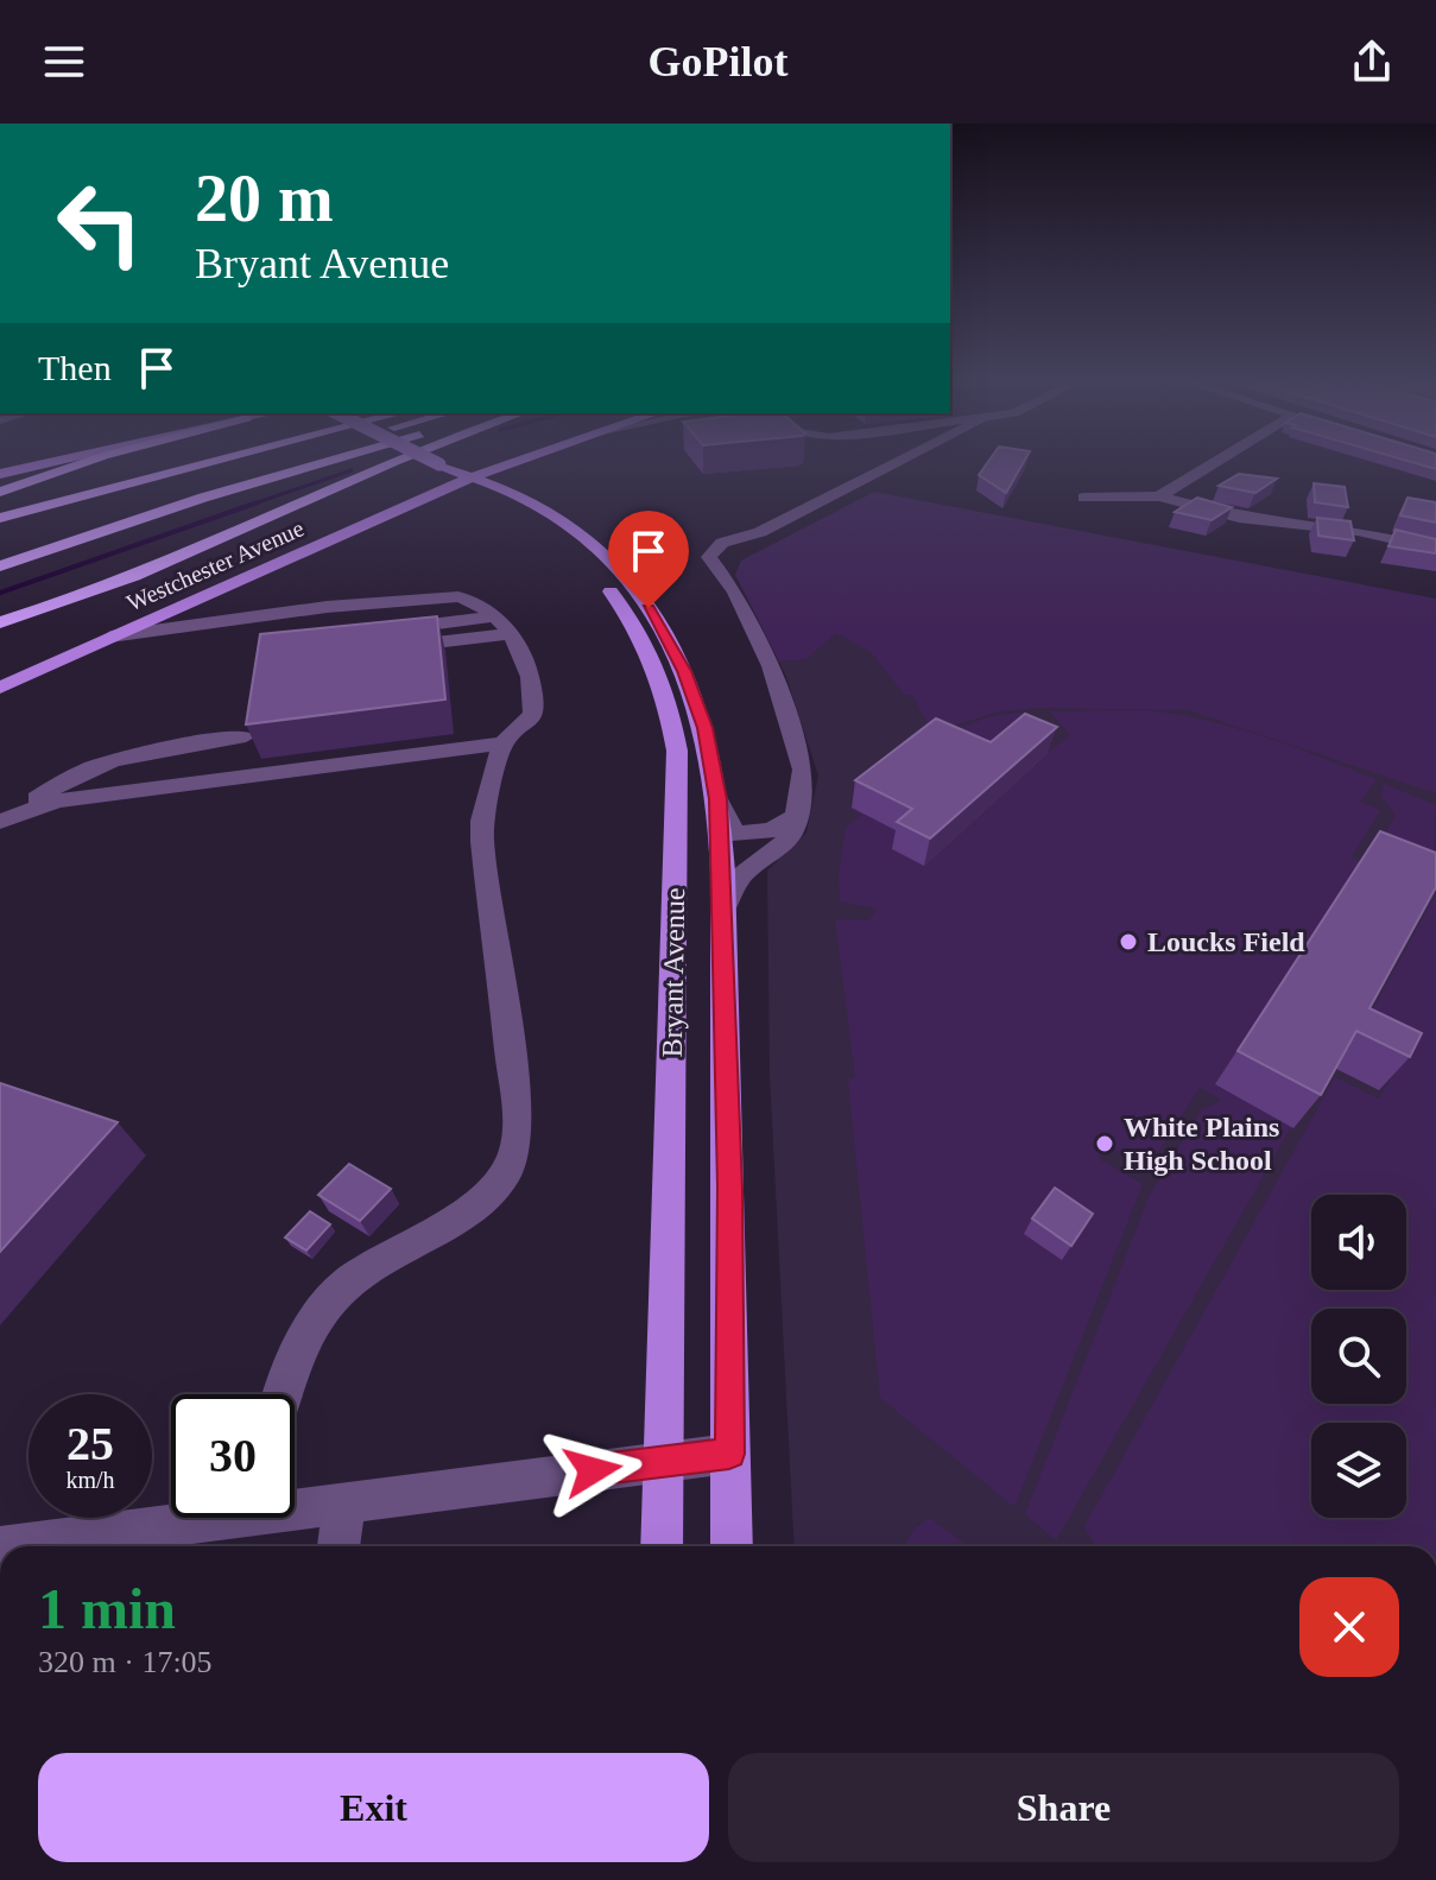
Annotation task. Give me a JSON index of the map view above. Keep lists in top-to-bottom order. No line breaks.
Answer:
{"streets":{"main road":["Westchester Avenue","Bryant Avenue"]},"crossings":[["Westchester Avenue","Bryant Avenue"]],"places":["Loucks Field","White Plains High School"],"page":{"header":"GoPilot","turn":["20 m","Bryant Avenue"],"then":"Then","speed":"25 km/h","limit":"30","heading":["1 min","320 m · 17:05"],"buttons":["Exit","Share"]}}
